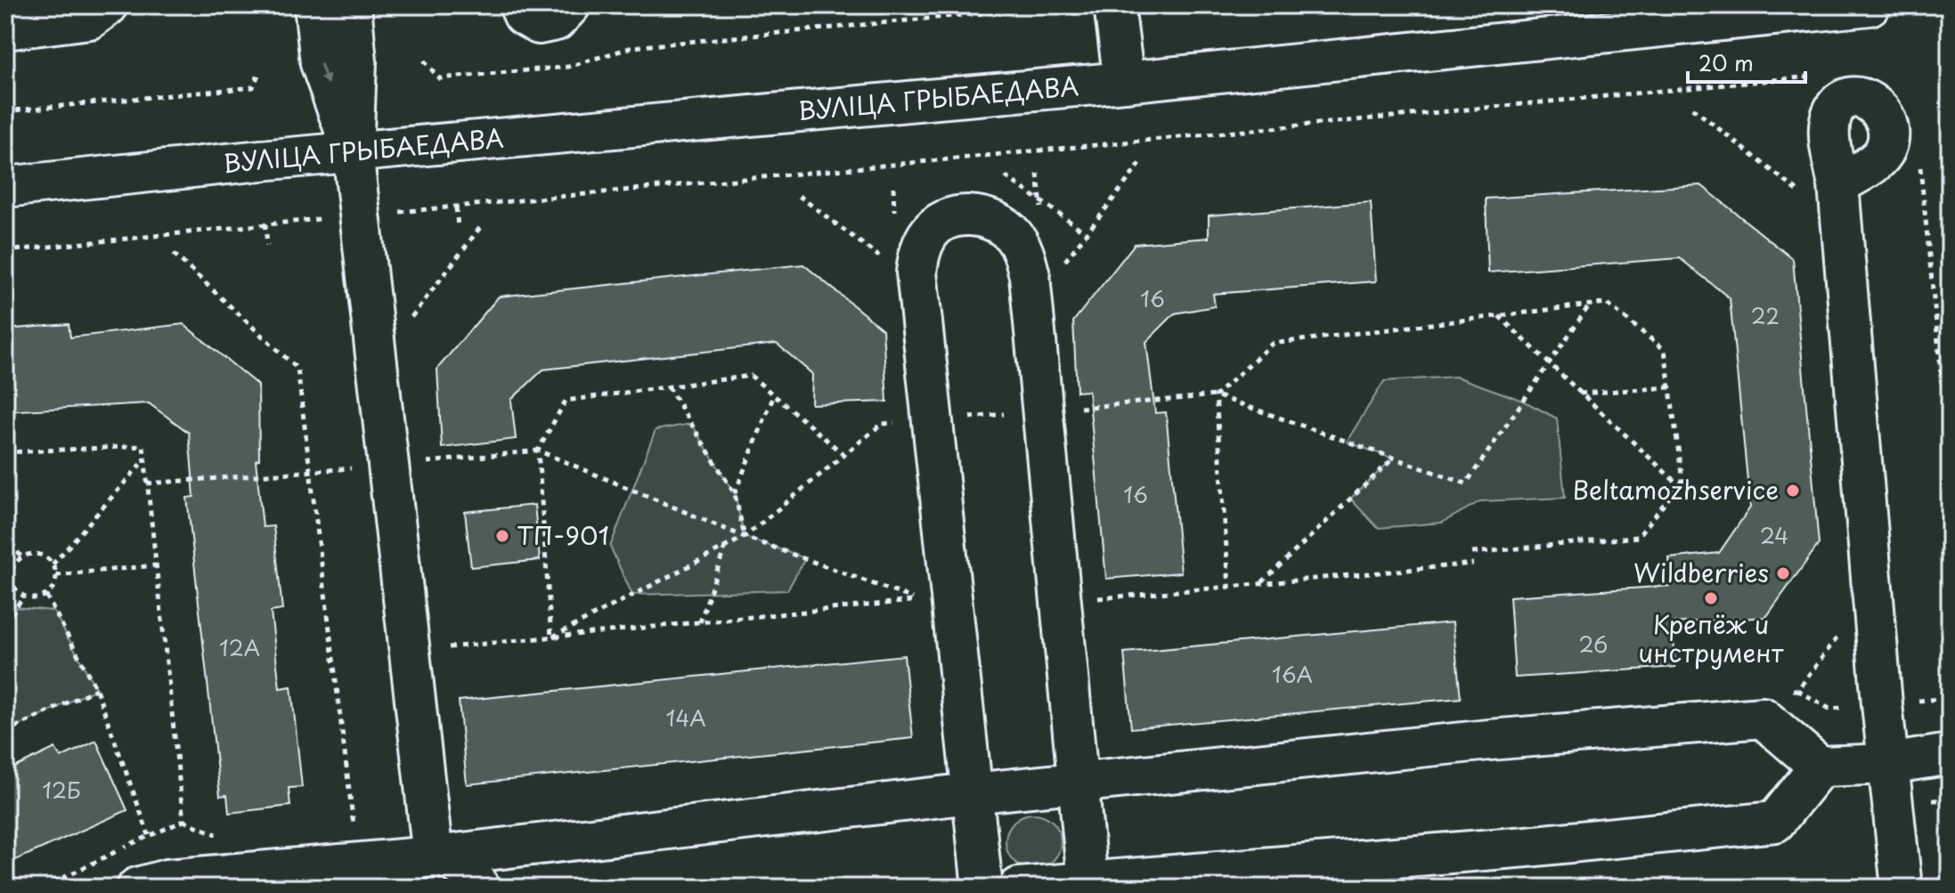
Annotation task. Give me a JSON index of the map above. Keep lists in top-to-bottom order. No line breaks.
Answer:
{"streets":{"street":["ВУЛІЦА ГРЫБАЕДАВА"]},"places":["Beltamozhservice","ТП-901","Wildberries","Крепёж и инструмент"],"house_numbers":["16","22","16","24","26","12А","16А","14А","12Б"],"scale_bar":"20 m"}
